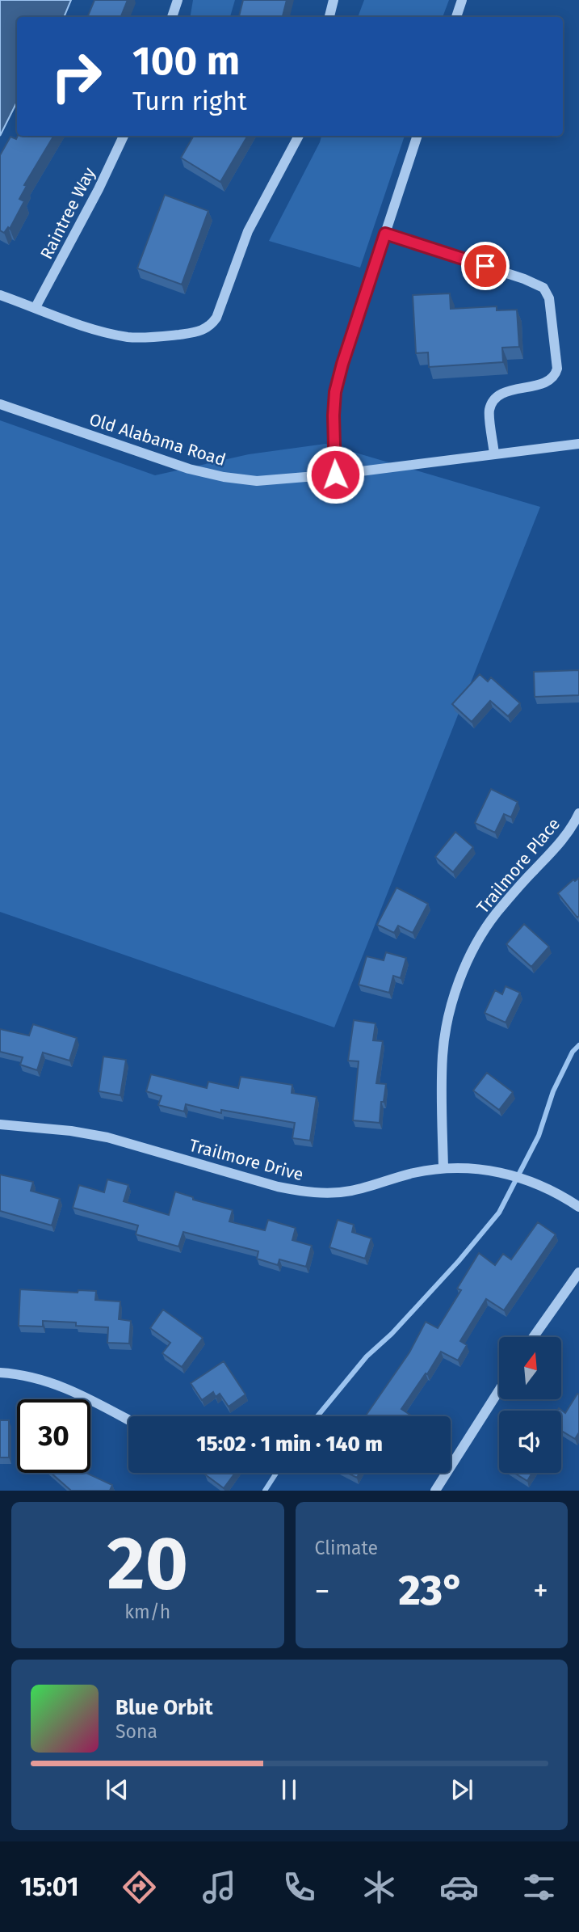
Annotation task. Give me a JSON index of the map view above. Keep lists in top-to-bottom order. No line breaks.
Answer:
{"streets":{"street":["Raintree Way","Old Alabama Road","Trailmore Place","Trailmore Drive"]},"crossings":[["Trailmore Place","Trailmore Drive"]],"north":"top","page":{"turn":["100 m","Turn right"],"limit":"30","trip":"15:02 · 1 min · 140 m","tile":[["20","km/h"],"Climate"],"heat":["−","23°","+"],"song":["Blue Orbit","Sona"],"tabs":"15:01"}}
